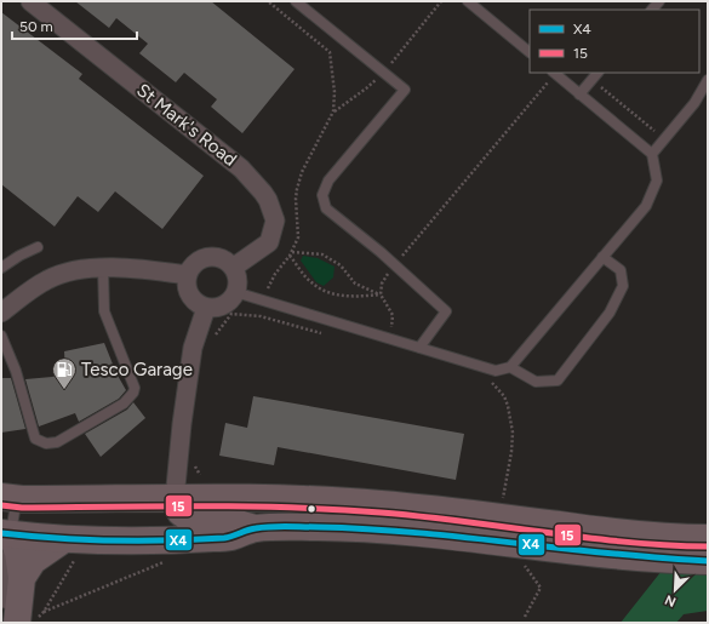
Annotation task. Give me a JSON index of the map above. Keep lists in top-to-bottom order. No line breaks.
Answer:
{"streets":{"street":["St Mark's Road"]},"places":{"fuel station":["Tesco Garage"]},"lines":["transit line 15","transit line X4"],"legend":["X4","15"],"scale_bar":"50 m","north":"bottom left"}
